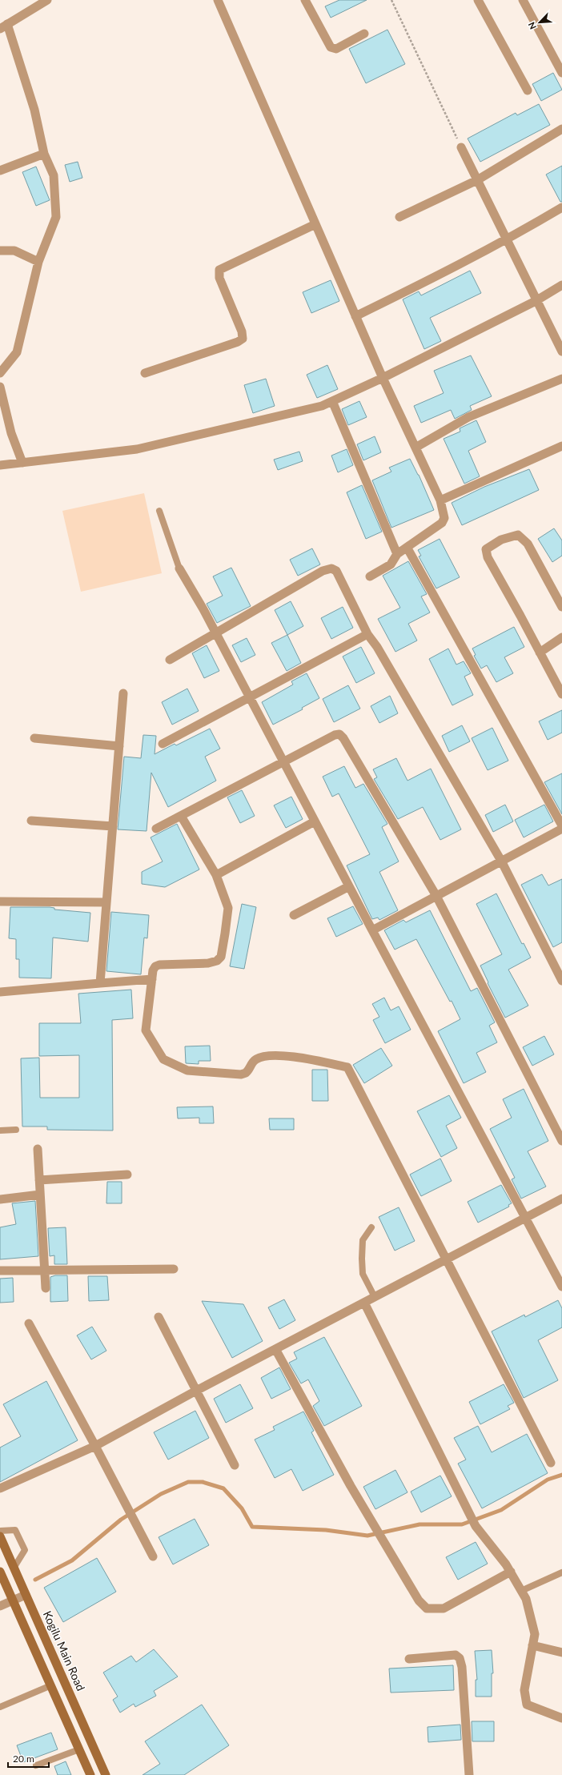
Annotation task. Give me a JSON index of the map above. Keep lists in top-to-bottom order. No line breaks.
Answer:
{"streets":{"main road":["Kogilu Main Road"]},"scale_bar":"20 m","north":"bottom left"}
